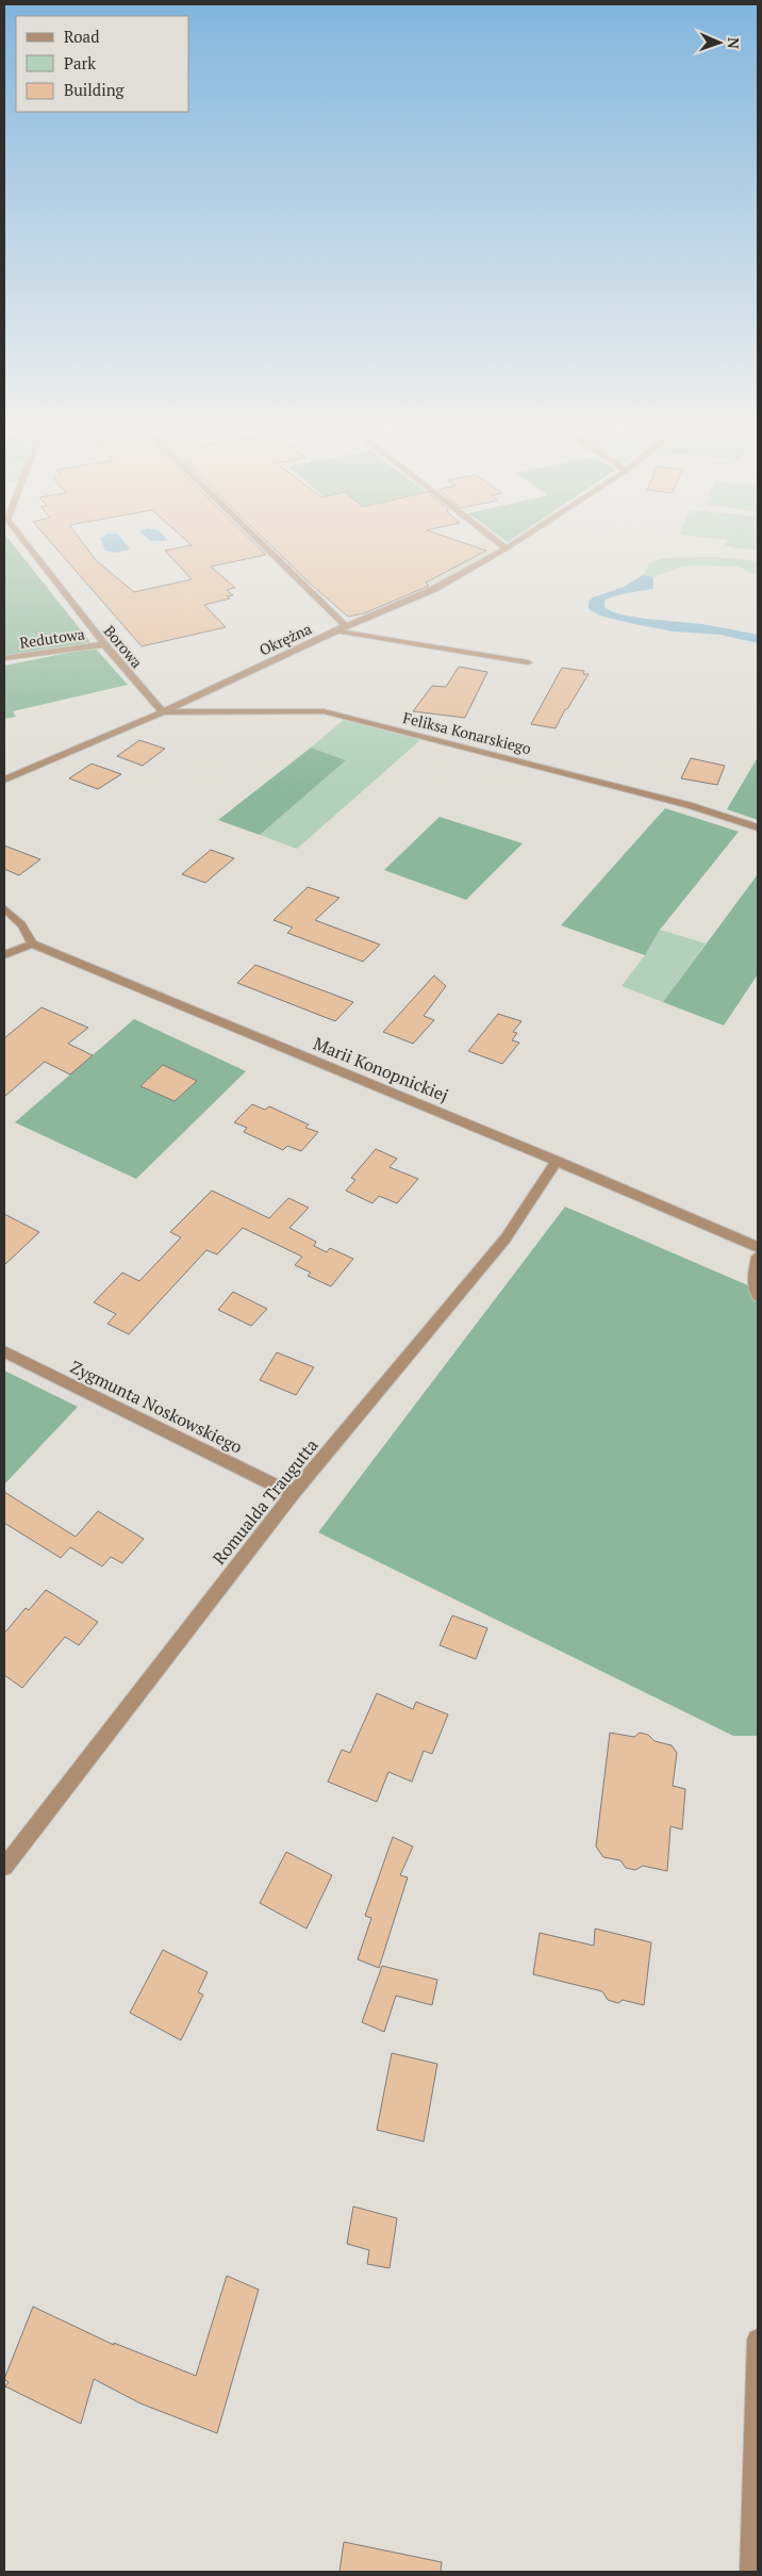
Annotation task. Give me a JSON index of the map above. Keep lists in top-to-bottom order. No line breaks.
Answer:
{"streets":{"street":["Redutowa","Okrężna","Borowa","Feliksa Konarskiego","Marii Konopnickiej","Zygmunta Noskowskiego","Romualda Traugutta"]},"crossings":[["Redutowa","Borowa"],["Okrężna","Borowa"],["Okrężna","Feliksa Konarskiego"],["Borowa","Feliksa Konarskiego"],["Marii Konopnickiej","Romualda Traugutta"],["Zygmunta Noskowskiego","Romualda Traugutta"]],"legend":["Road","Park","Building"],"north":"right"}
